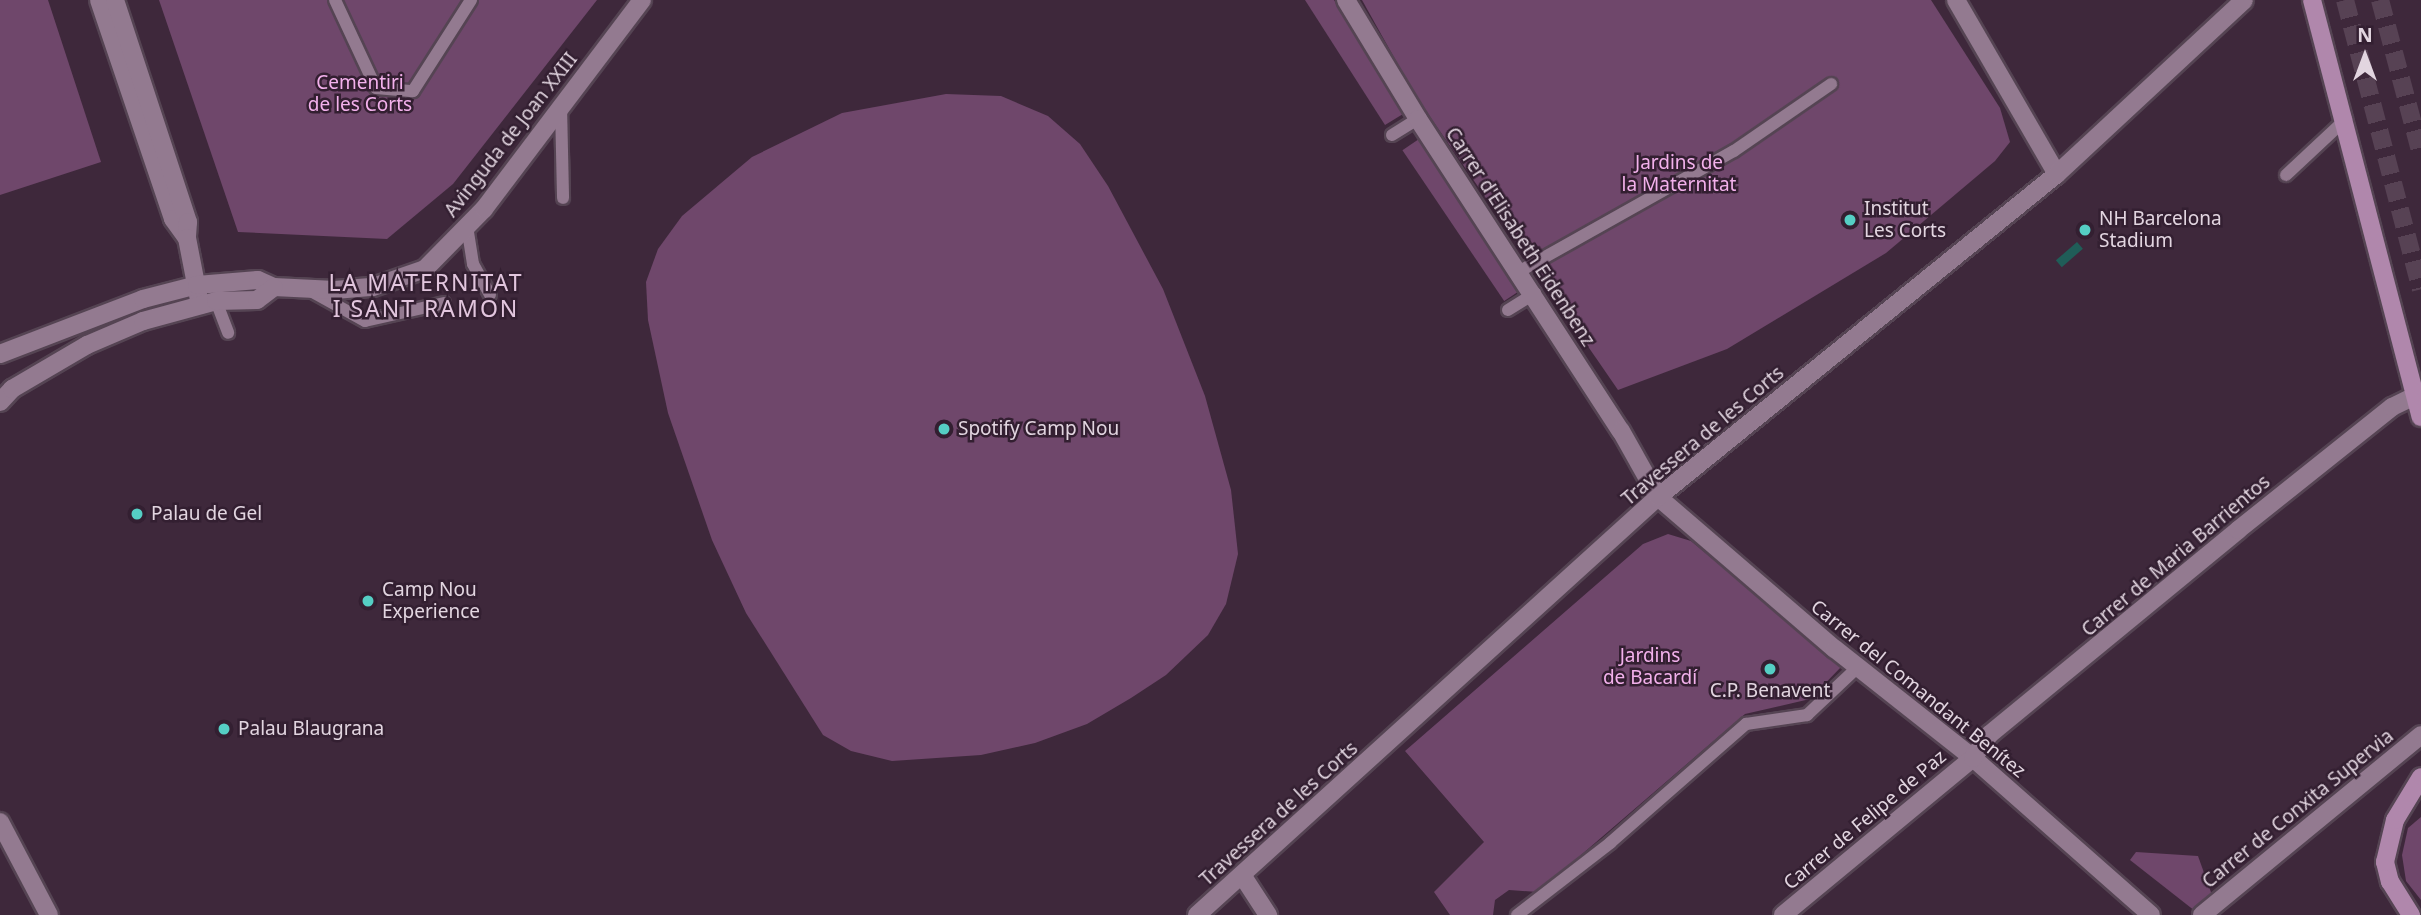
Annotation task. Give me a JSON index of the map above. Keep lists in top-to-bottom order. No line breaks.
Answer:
{"streets":{"street":["Avinguda de Joan XXIII","Carrer d'Elisabeth Eidenbenz","Travessera de les Corts","Carrer de Maria Barrientos","Carrer del Comandant Benítez","Carrer de Conxita Supervia","Carrer de Felipe de Paz"]},"crossings":[["Carrer d'Elisabeth Eidenbenz","Travessera de les Corts"],["Carrer d'Elisabeth Eidenbenz","Carrer del Comandant Benítez"],["Travessera de les Corts","Carrer del Comandant Benítez"],["Carrer de Maria Barrientos","Carrer del Comandant Benítez"],["Carrer de Maria Barrientos","Carrer de Felipe de Paz"],["Carrer del Comandant Benítez","Carrer de Felipe de Paz"]],"districts":["LA MATERNITAT I SANT RAMON"],"parks":["Cementiri de les Corts","Jardins de la Maternitat","Jardins de Bacardí"],"places":["Institut Les Corts","NH Barcelona Stadium","Spotify Camp Nou","Palau de Gel","Camp Nou Experience","C.P. Benavent","Palau Blaugrana"],"north":"top"}
